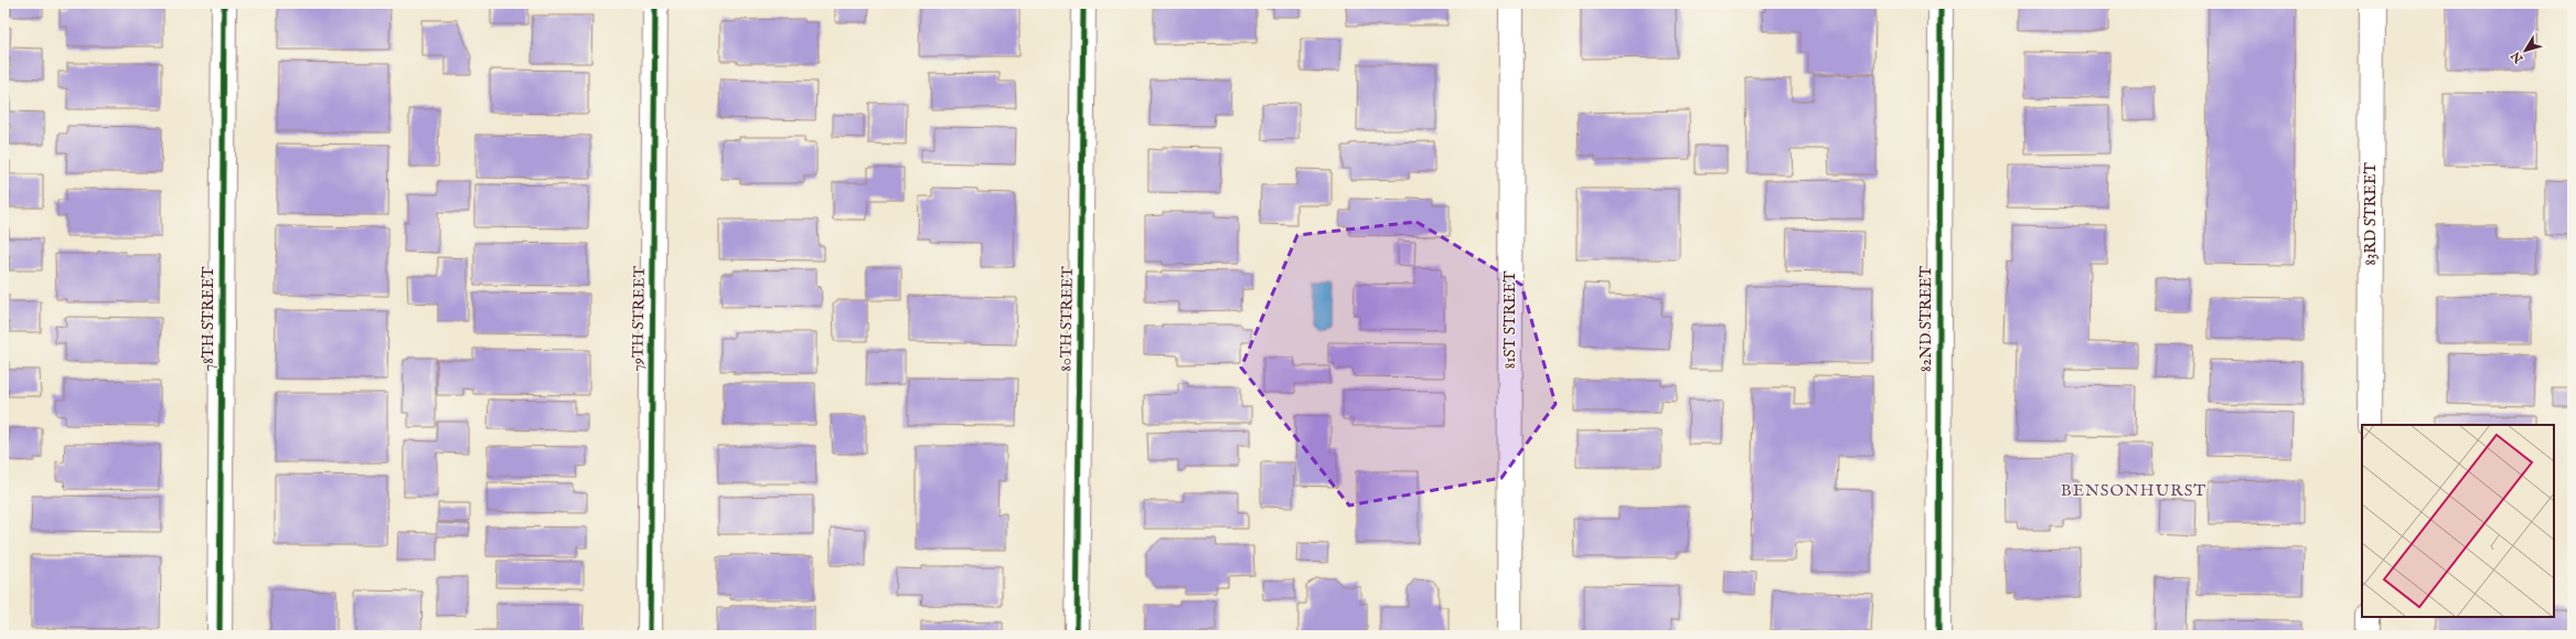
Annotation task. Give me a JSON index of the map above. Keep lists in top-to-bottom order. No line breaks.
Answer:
{"streets":{"street":["83RD STREET","78TH STREET","79TH STREET","80TH STREET","82ND STREET","81ST STREET"]},"districts":["BENSONHURST"],"north":"bottom left"}
